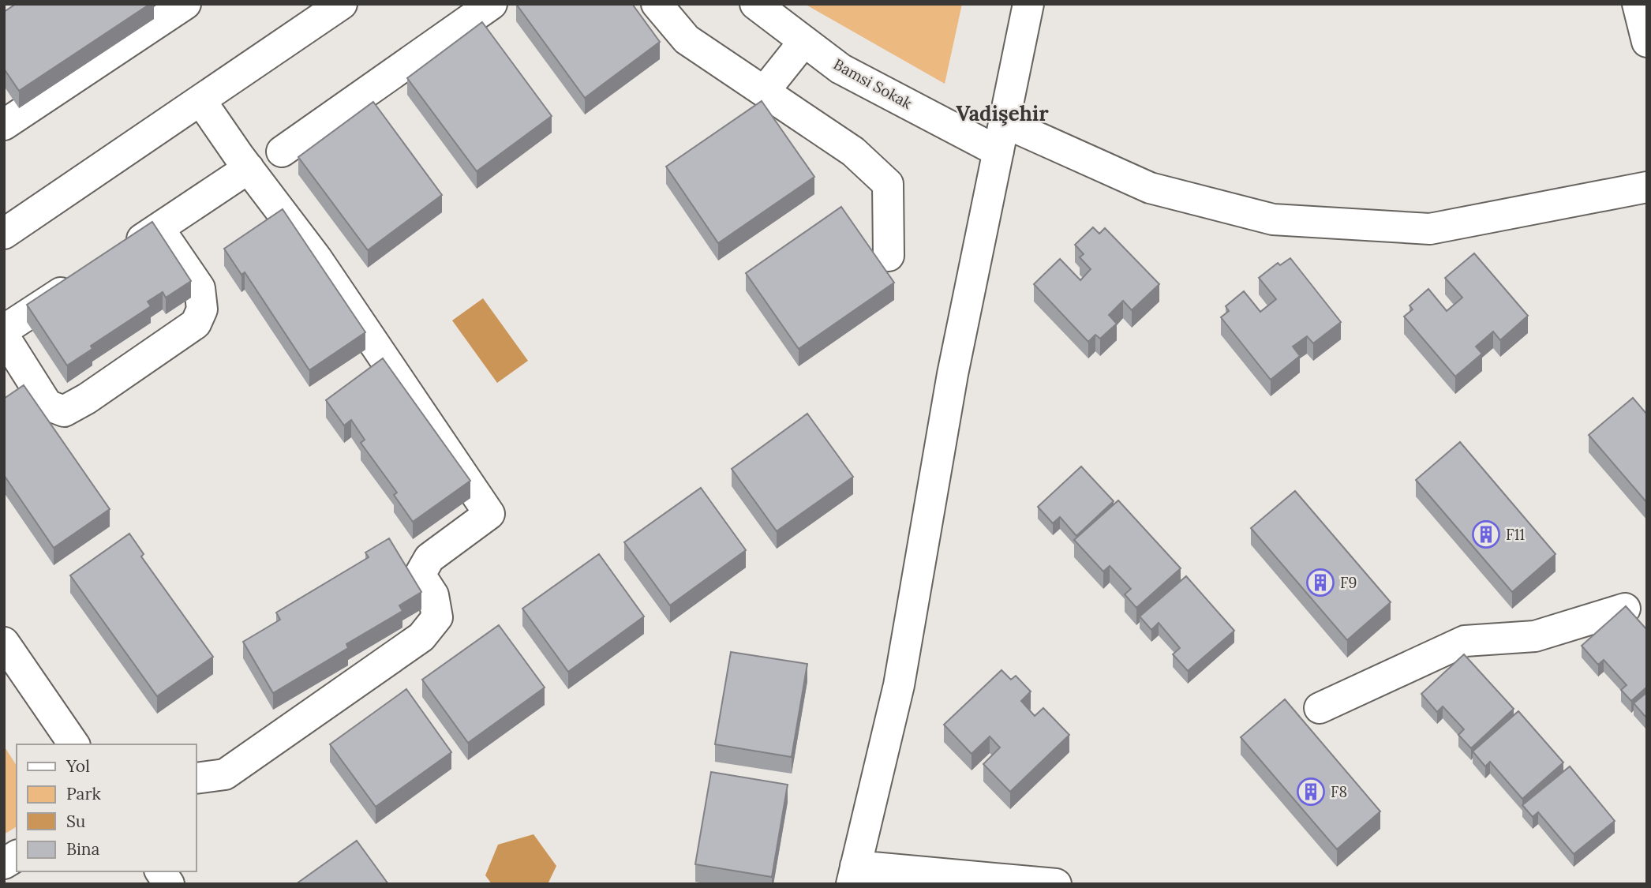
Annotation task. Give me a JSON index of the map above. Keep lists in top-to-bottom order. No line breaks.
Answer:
{"streets":{"street":["Bamsi Sokak"]},"districts":["Vadişehir"],"places":{"building":["F11","F9","F8"]},"legend":["Yol","Park","Su","Bina"]}
